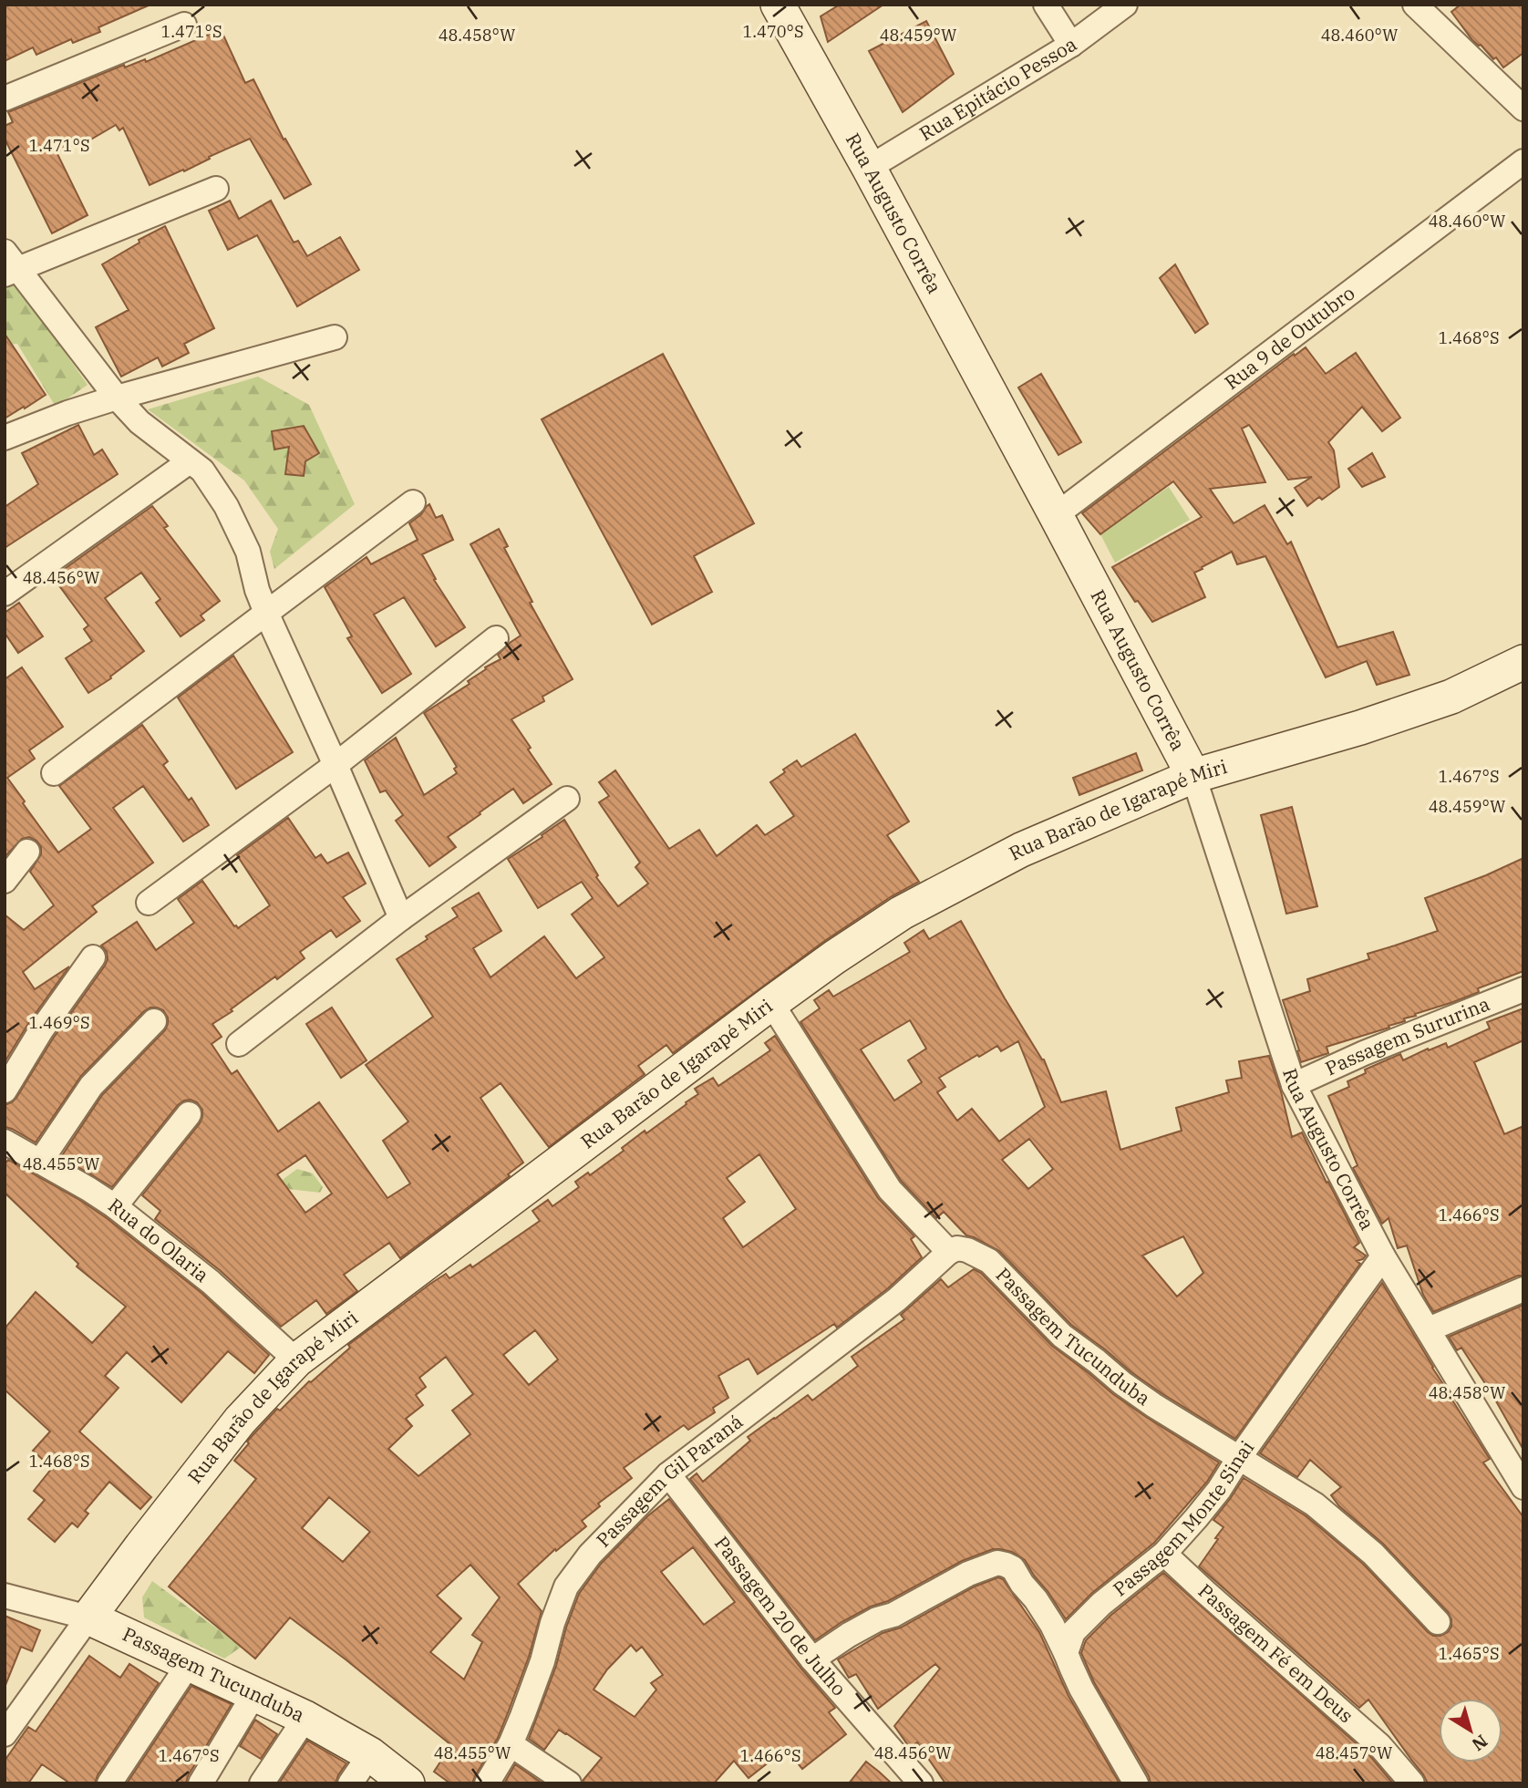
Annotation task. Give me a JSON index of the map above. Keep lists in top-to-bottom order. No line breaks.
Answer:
{"streets":{"street":["Rua Epitácio Pessoa","Rua Augusto Corrêa","Rua 9 de Outubro","Rua Barão de Igarapé Miri","Passagem Sururina","Rua do Olaria","Passagem Tucunduba","Passagem Gil Paraná","Passagem Monte Sinai","Passagem 20 de Julho","Passagem Fé em Deus"]},"crossings":[["Rua Epitácio Pessoa","Rua Augusto Corrêa"],["Rua Augusto Corrêa","Rua 9 de Outubro"],["Rua Augusto Corrêa","Rua Barão de Igarapé Miri"],["Rua Augusto Corrêa","Passagem Sururina"],["Rua Augusto Corrêa","Passagem Monte Sinai"],["Rua Barão de Igarapé Miri","Rua do Olaria"],["Rua Barão de Igarapé Miri","Passagem Tucunduba"],["Passagem Tucunduba","Passagem Gil Paraná"],["Passagem Tucunduba","Passagem Monte Sinai"],["Passagem Gil Paraná","Passagem 20 de Julho"],["Passagem Monte Sinai","Passagem Fé em Deus"]],"north":"bottom right","coordinates":["1.470°S","1.471°S","48.458°W","48.459°W","48.460°W","1.468°S","48.456°W","1.467°S","1.469°S","48.455°W","1.466°S","1.465°S","48.457°W"]}
